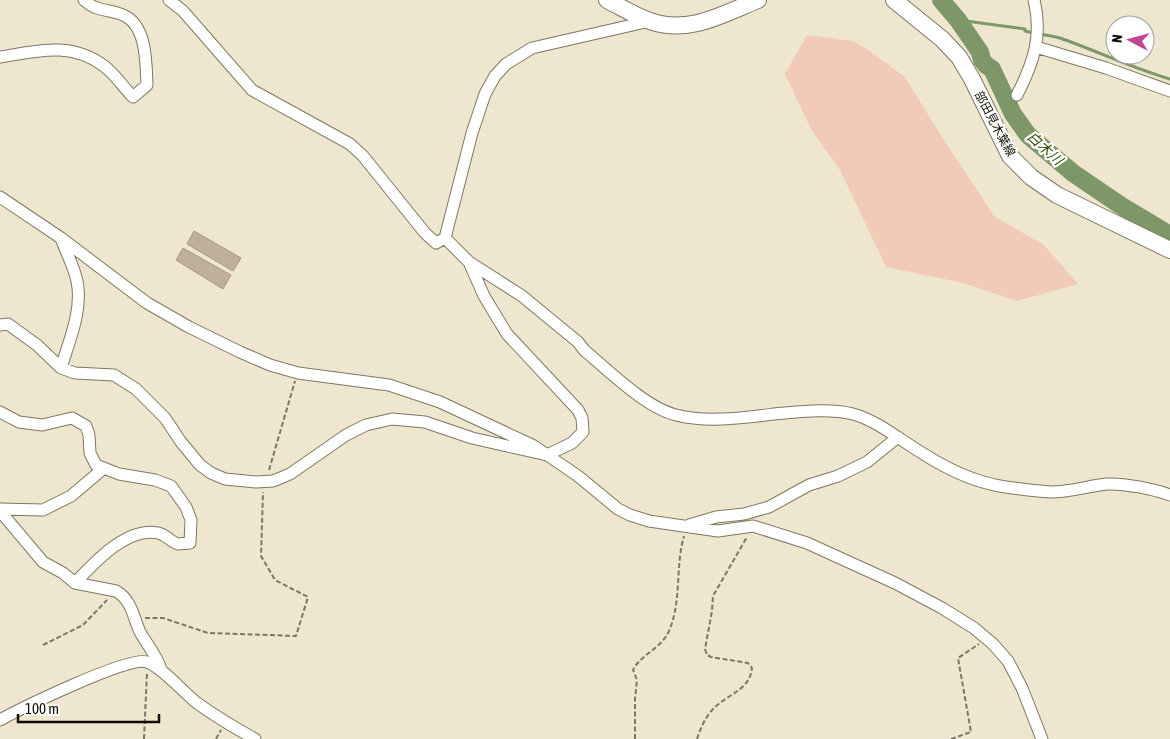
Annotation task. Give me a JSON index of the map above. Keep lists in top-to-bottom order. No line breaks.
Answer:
{"streets":{"main road":["部田見木葉線"]},"water":["白木川"],"scale_bar":"100 m","north":"left"}
